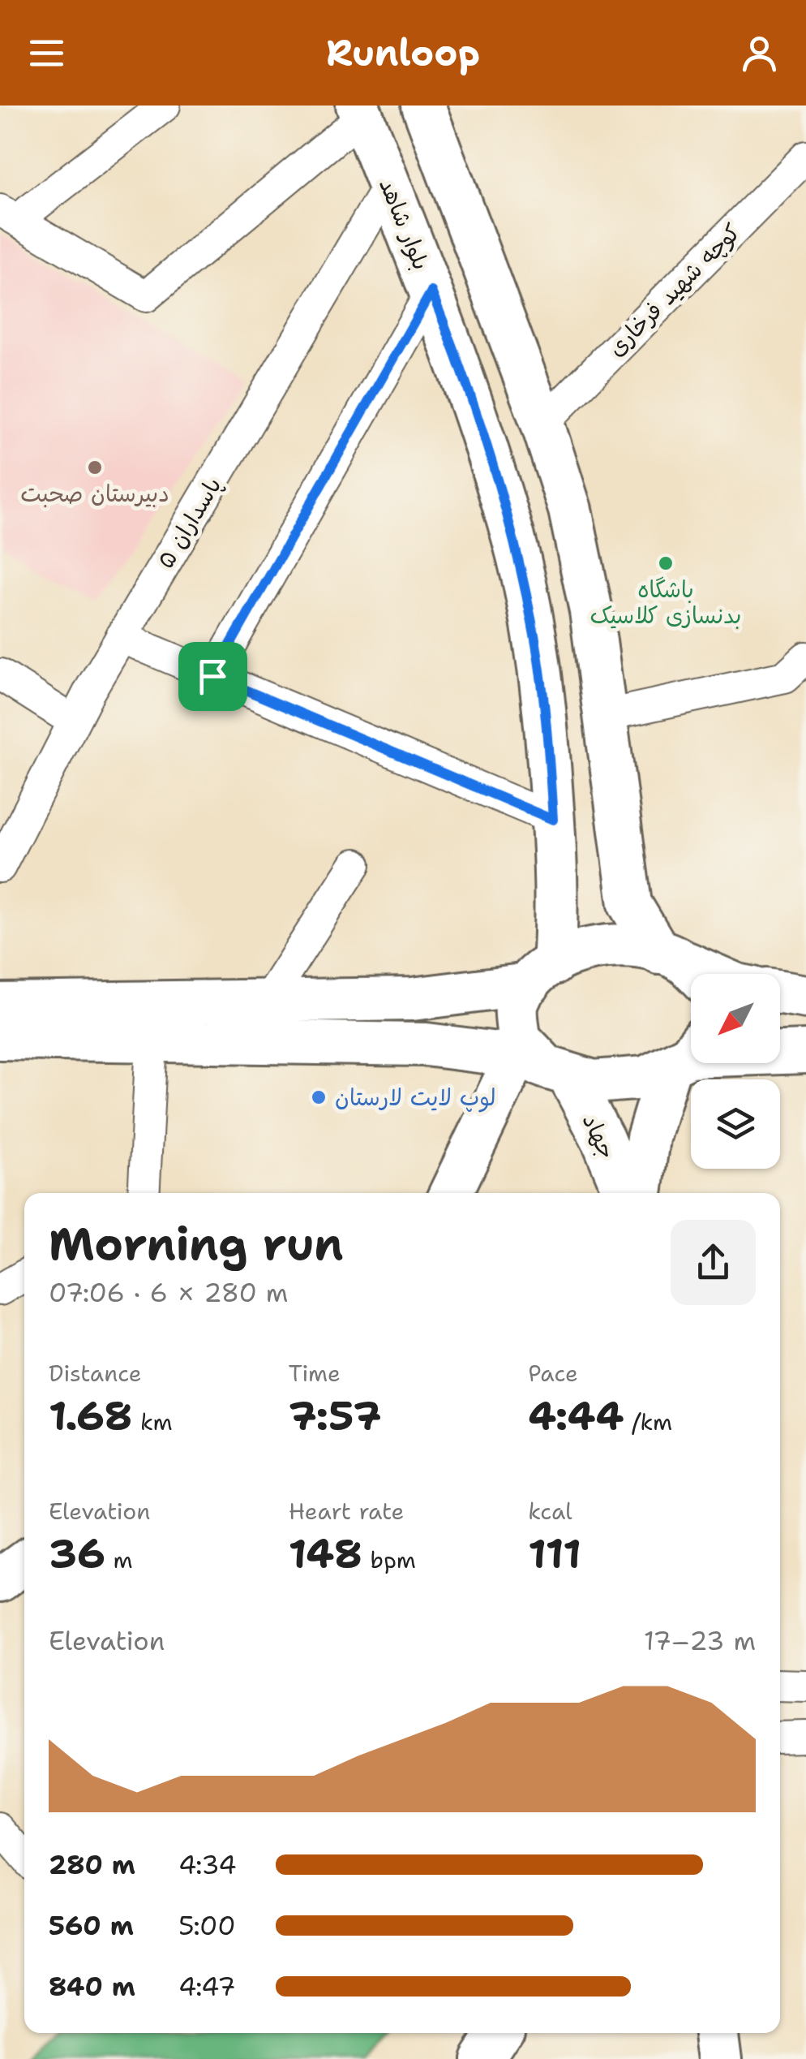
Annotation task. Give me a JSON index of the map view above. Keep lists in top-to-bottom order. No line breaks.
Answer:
{"streets":{"main road":["بلوار شاهد","جهاد"],"street":["کوچه شهید فرخاری","پاسداران ۵"]},"crossings":[["بلوار شاهد","پاسداران ۵"],["بلوار شاهد","جهاد"]],"places":["دبیرستان صحبت","باشگاه بدنسازی کلاسیک","لوپ لایت لارستان"],"north":"bottom left","page":{"header":"Runloop","heading":["Morning run","07:06 · 6 × 280 m"],"stats":[["Distance","1.68 km"],["Time","7:57"],["Pace","4:44 /km"],["Elevation","36 m"],["Heart rate","148 bpm"],["kcal","111"]],"chart":["Elevation","17–23 m"],"list":[{"name":"280 m","note":"4:34"},{"name":"560 m","note":"5:00"},{"name":"840 m","note":"4:47"}]}}
